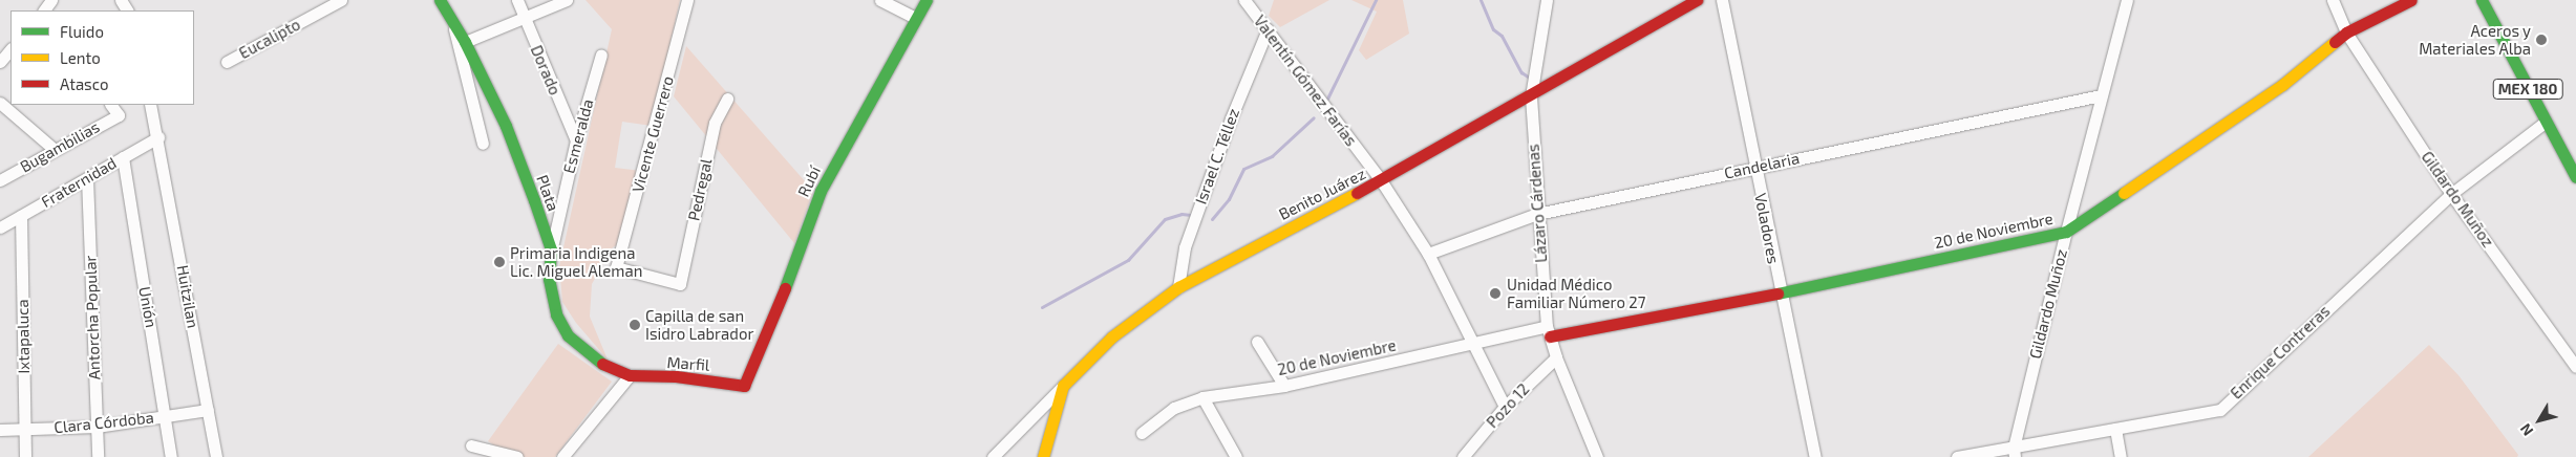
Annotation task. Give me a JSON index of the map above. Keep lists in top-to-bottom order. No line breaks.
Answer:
{"streets":{"street":["Eucalipto","Dorado","Valentín Gómez Farías","MEX 180","Vicente Guerrero","Esmeralda","Bugambilias","Israel C. Téllez","Candelaria","Rubí","Fraternidad","Pedregal","Plata","Benito Juárez","Gildardo Muñoz","Lázaro Cárdenas","Voladores","20 de Noviembre","Huitzilan","Unión","Antorcha Popular","Ixtapaluca","Enrique Contreras","Marfil","Pozo 12","Clara Córdoba"]},"crossings":[["Dorado","Esmeralda"],["Valentín Gómez Farías","Israel C. Téllez"],["Valentín Gómez Farías","Candelaria"],["Valentín Gómez Farías","Benito Juárez"],["Valentín Gómez Farías","20 de Noviembre"],["Valentín Gómez Farías","Pozo 12"],["MEX 180","Enrique Contreras"],["Vicente Guerrero","Pedregal"],["Esmeralda","Plata"],["Israel C. Téllez","Benito Juárez"],["Candelaria","Gildardo Muñoz"],["Candelaria","Lázaro Cárdenas"],["Candelaria","Voladores"],["Rubí","Marfil"],["Fraternidad","Huitzilan"],["Fraternidad","Unión"],["Fraternidad","Antorcha Popular"],["Fraternidad","Ixtapaluca"],["Plata","Marfil"],["Benito Juárez","Lázaro Cárdenas"],["Gildardo Muñoz","20 de Noviembre"],["Gildardo Muñoz","Enrique Contreras"],["Lázaro Cárdenas","20 de Noviembre"],["Lázaro Cárdenas","Pozo 12"],["Voladores","20 de Noviembre"],["Huitzilan","Clara Córdoba"],["Unión","Clara Córdoba"],["Antorcha Popular","Clara Córdoba"],["Ixtapaluca","Clara Córdoba"]],"places":["Aceros y Materiales Alba","Primaria Indigena Lic. Miguel Aleman","Unidad Médico Familiar Número 27","Capilla de san Isidro Labrador"],"legend":["Fluido","Lento","Atasco"],"north":"bottom left"}
